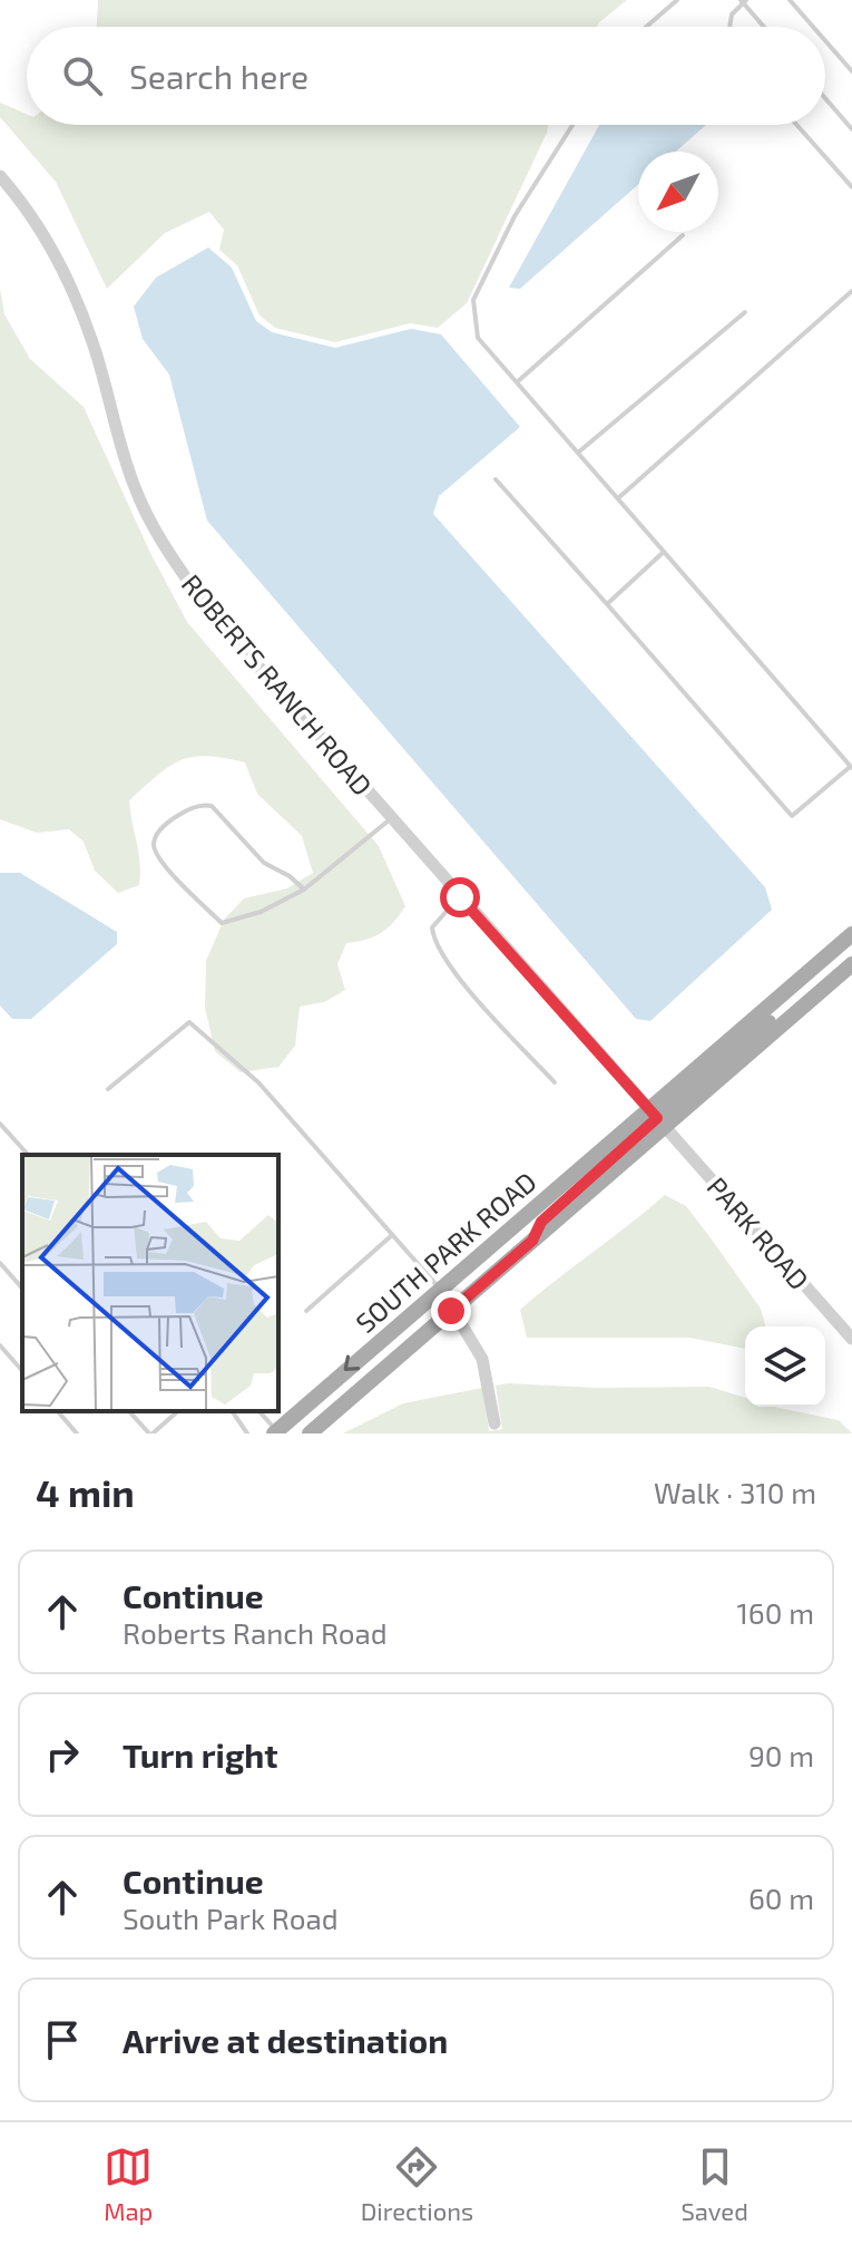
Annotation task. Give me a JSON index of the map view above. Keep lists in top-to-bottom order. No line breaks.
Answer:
{"streets":{"main road":["SOUTH PARK ROAD"],"street":["ROBERTS RANCH ROAD","PARK ROAD"]},"crossings":[["ROBERTS RANCH ROAD","PARK ROAD"],["ROBERTS RANCH ROAD","SOUTH PARK ROAD"],["PARK ROAD","SOUTH PARK ROAD"]],"north":"bottom left","page":{"search":"Search here","heading":["4 min","Walk · 310 m"],"list":[["Continue","Roberts Ranch Road","160 m"],["Turn right","90 m"],["Continue","South Park Road","60 m"],"Arrive at destination"],"nav":["Map","Directions","Saved"]}}
